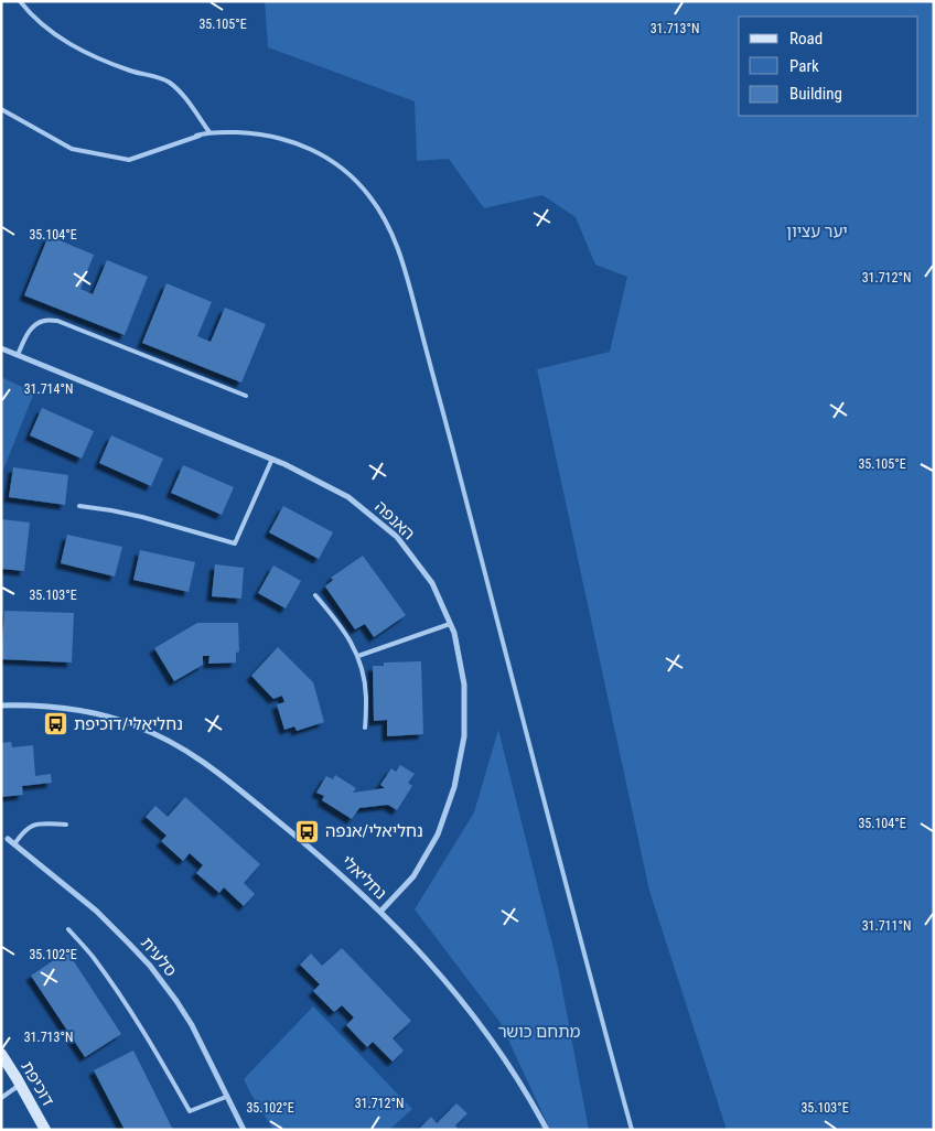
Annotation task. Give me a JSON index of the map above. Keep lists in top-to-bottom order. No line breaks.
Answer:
{"streets":{"street":["האנפה","נחליאלי","סלעית","דוכיפת"]},"crossings":[["האנפה","נחליאלי"]],"parks":["יער עציון","מתחם כושר"],"places":{"bus stop":["נחליאלי/דוכיפת","נחליאלי/אנפה"]},"legend":["Road","Park","Building"],"coordinates":["35.105°E","31.713°N","35.104°E","31.712°N","31.714°N","35.103°E","31.711°N","35.102°E"]}
